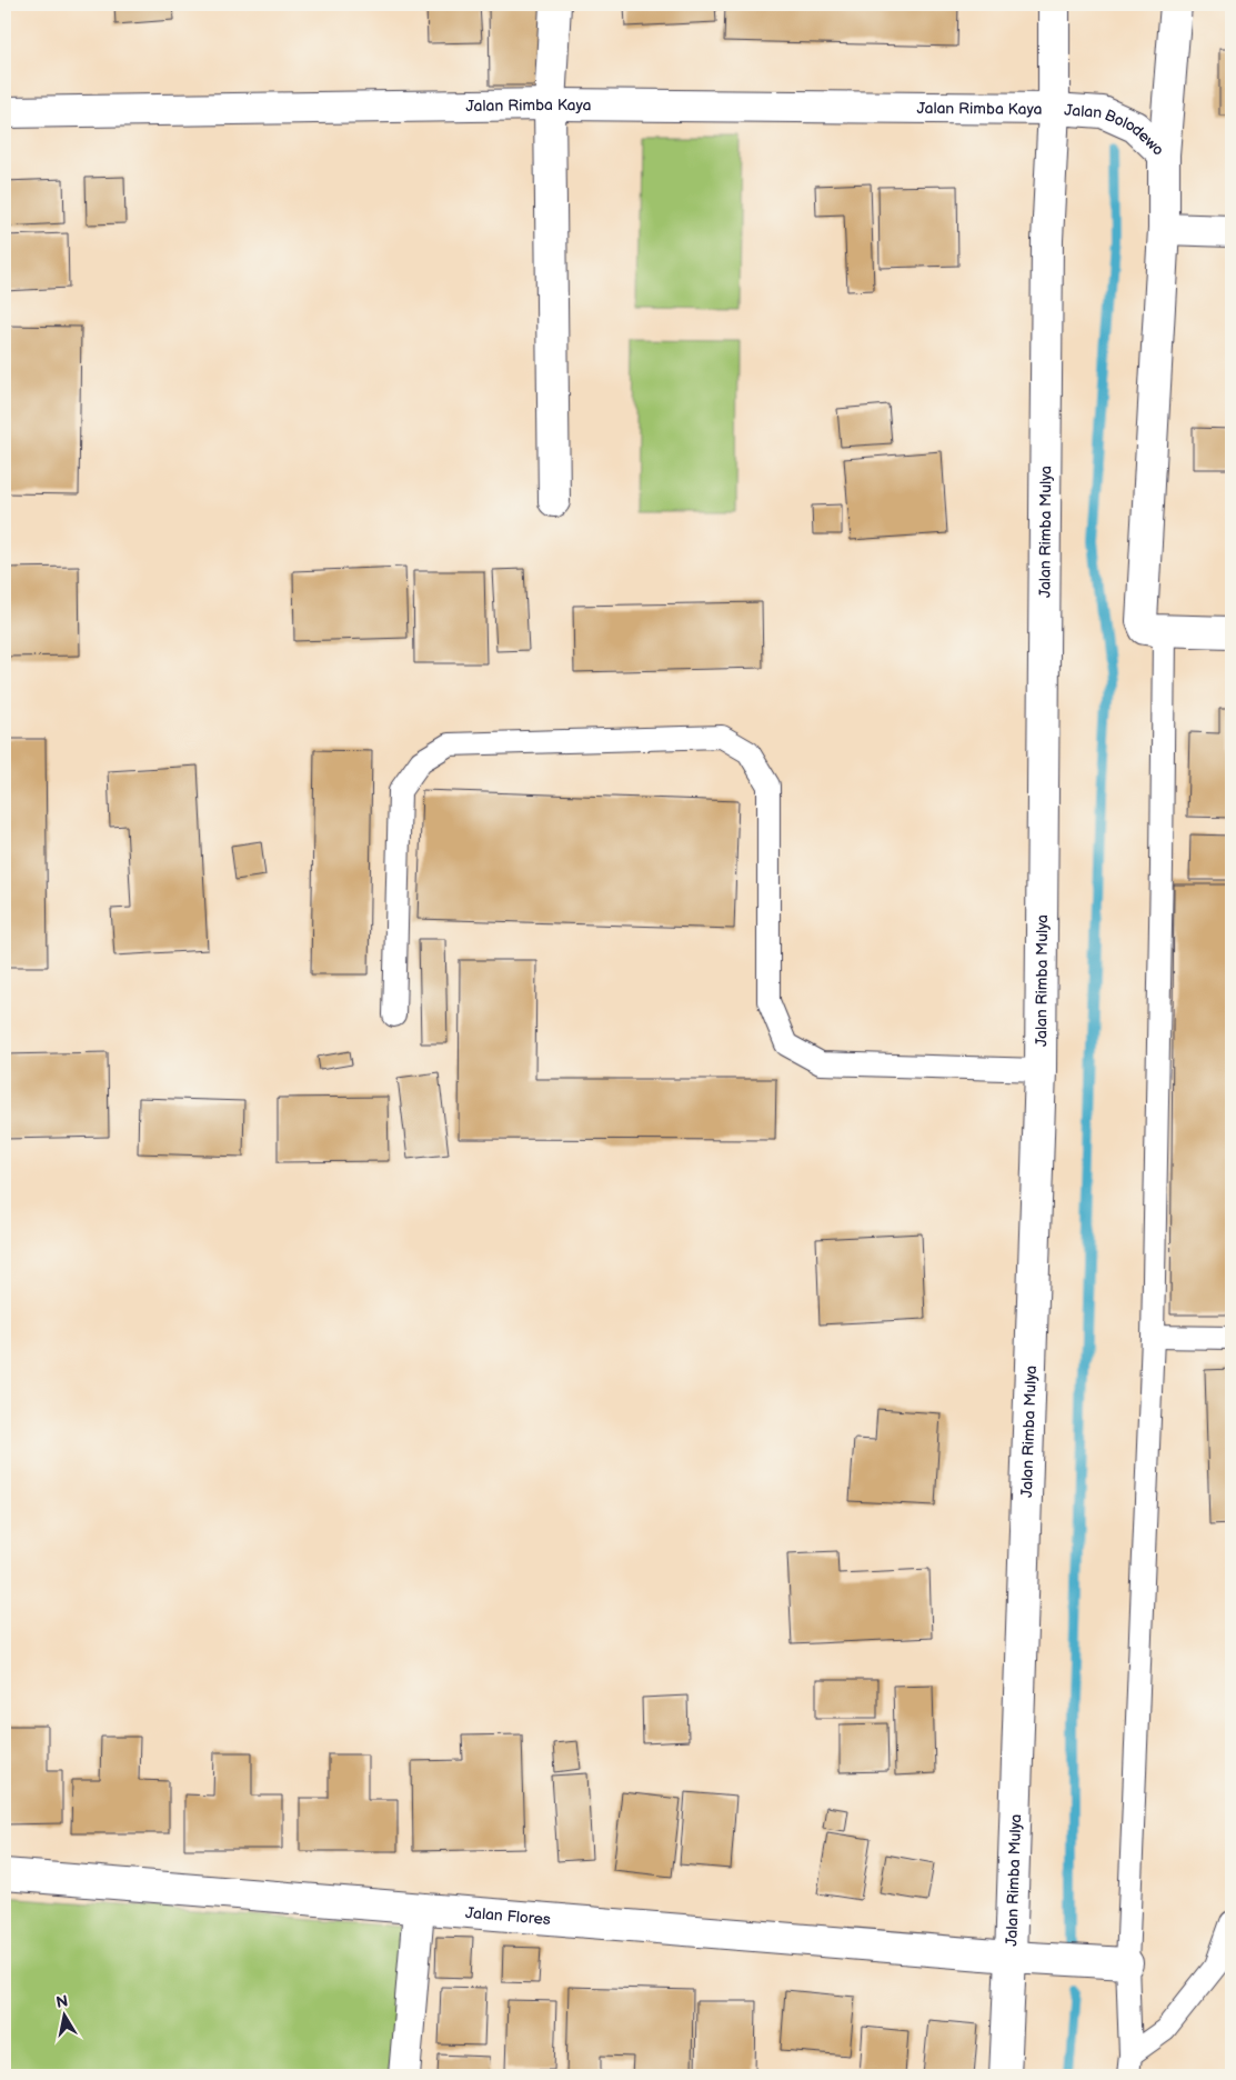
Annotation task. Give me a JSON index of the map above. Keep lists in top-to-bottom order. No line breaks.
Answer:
{"streets":{"street":["Jalan Rimba Kaya","Jalan Bolodewo","Jalan Rimba Mulya","Jalan Flores"]},"crossings":[["Jalan Rimba Kaya","Jalan Bolodewo"],["Jalan Rimba Kaya","Jalan Rimba Mulya"],["Jalan Bolodewo","Jalan Rimba Mulya"],["Jalan Rimba Mulya","Jalan Flores"]],"north":"top"}
